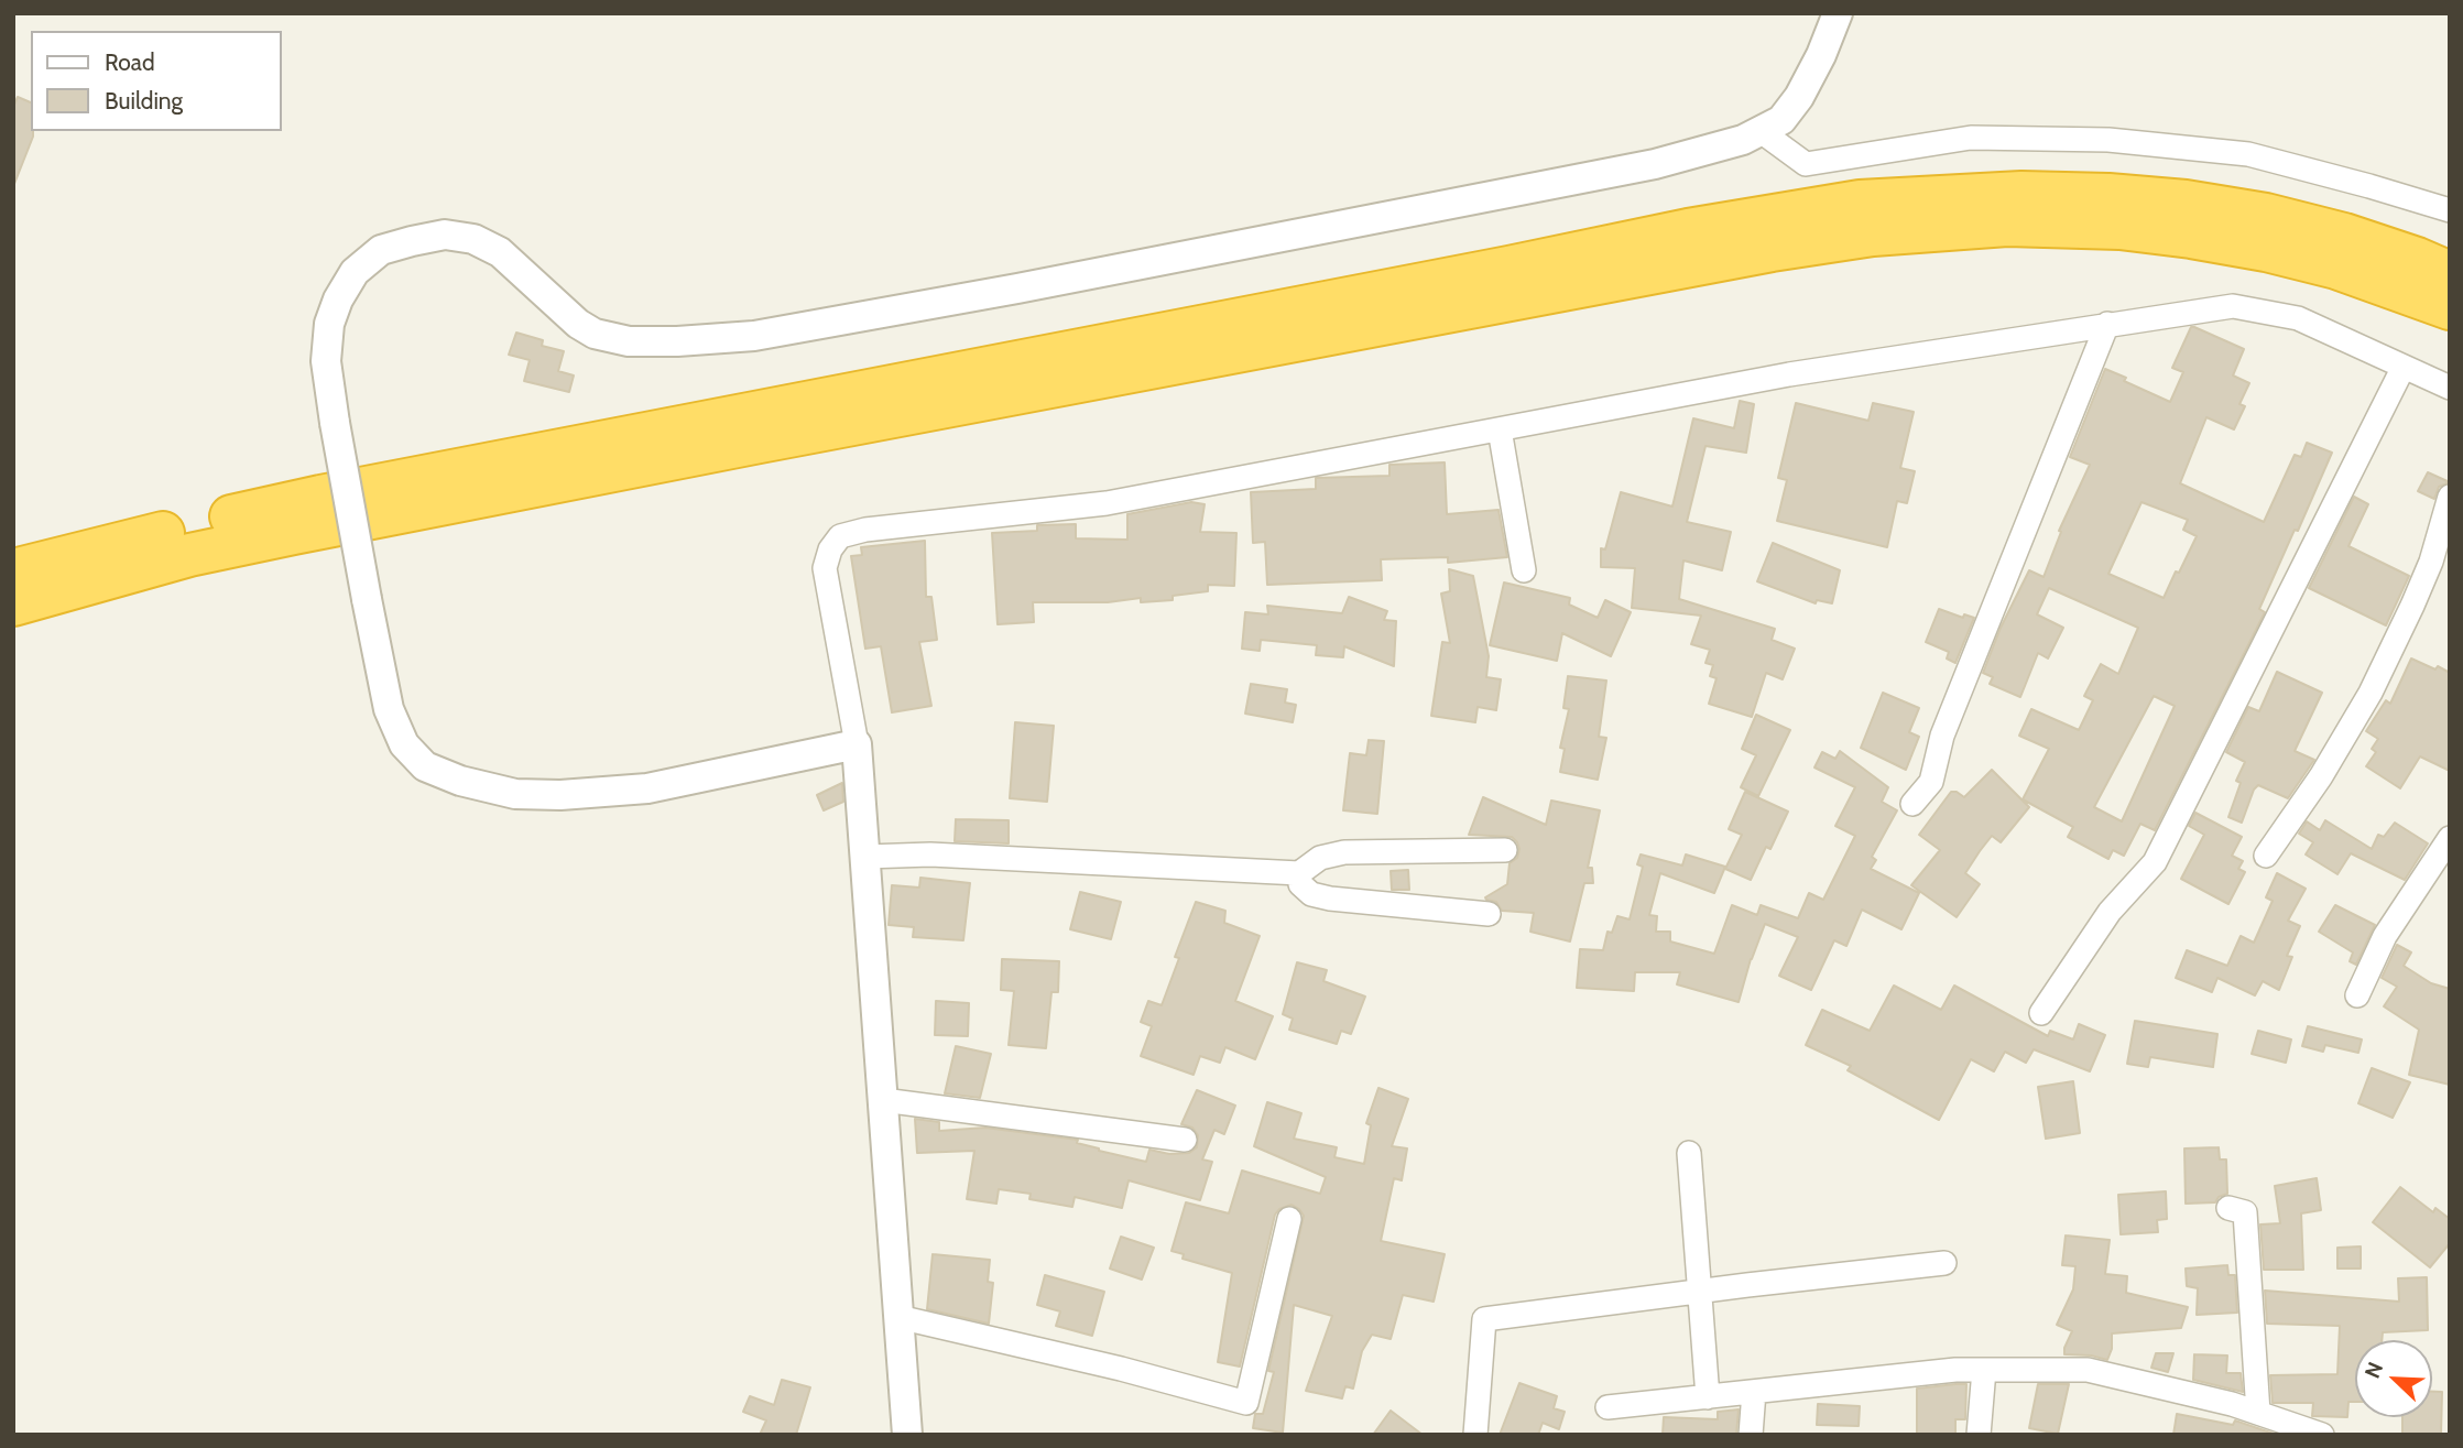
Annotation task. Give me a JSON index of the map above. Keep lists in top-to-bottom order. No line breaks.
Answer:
{"legend":["Road","Building"],"north":"top left"}
